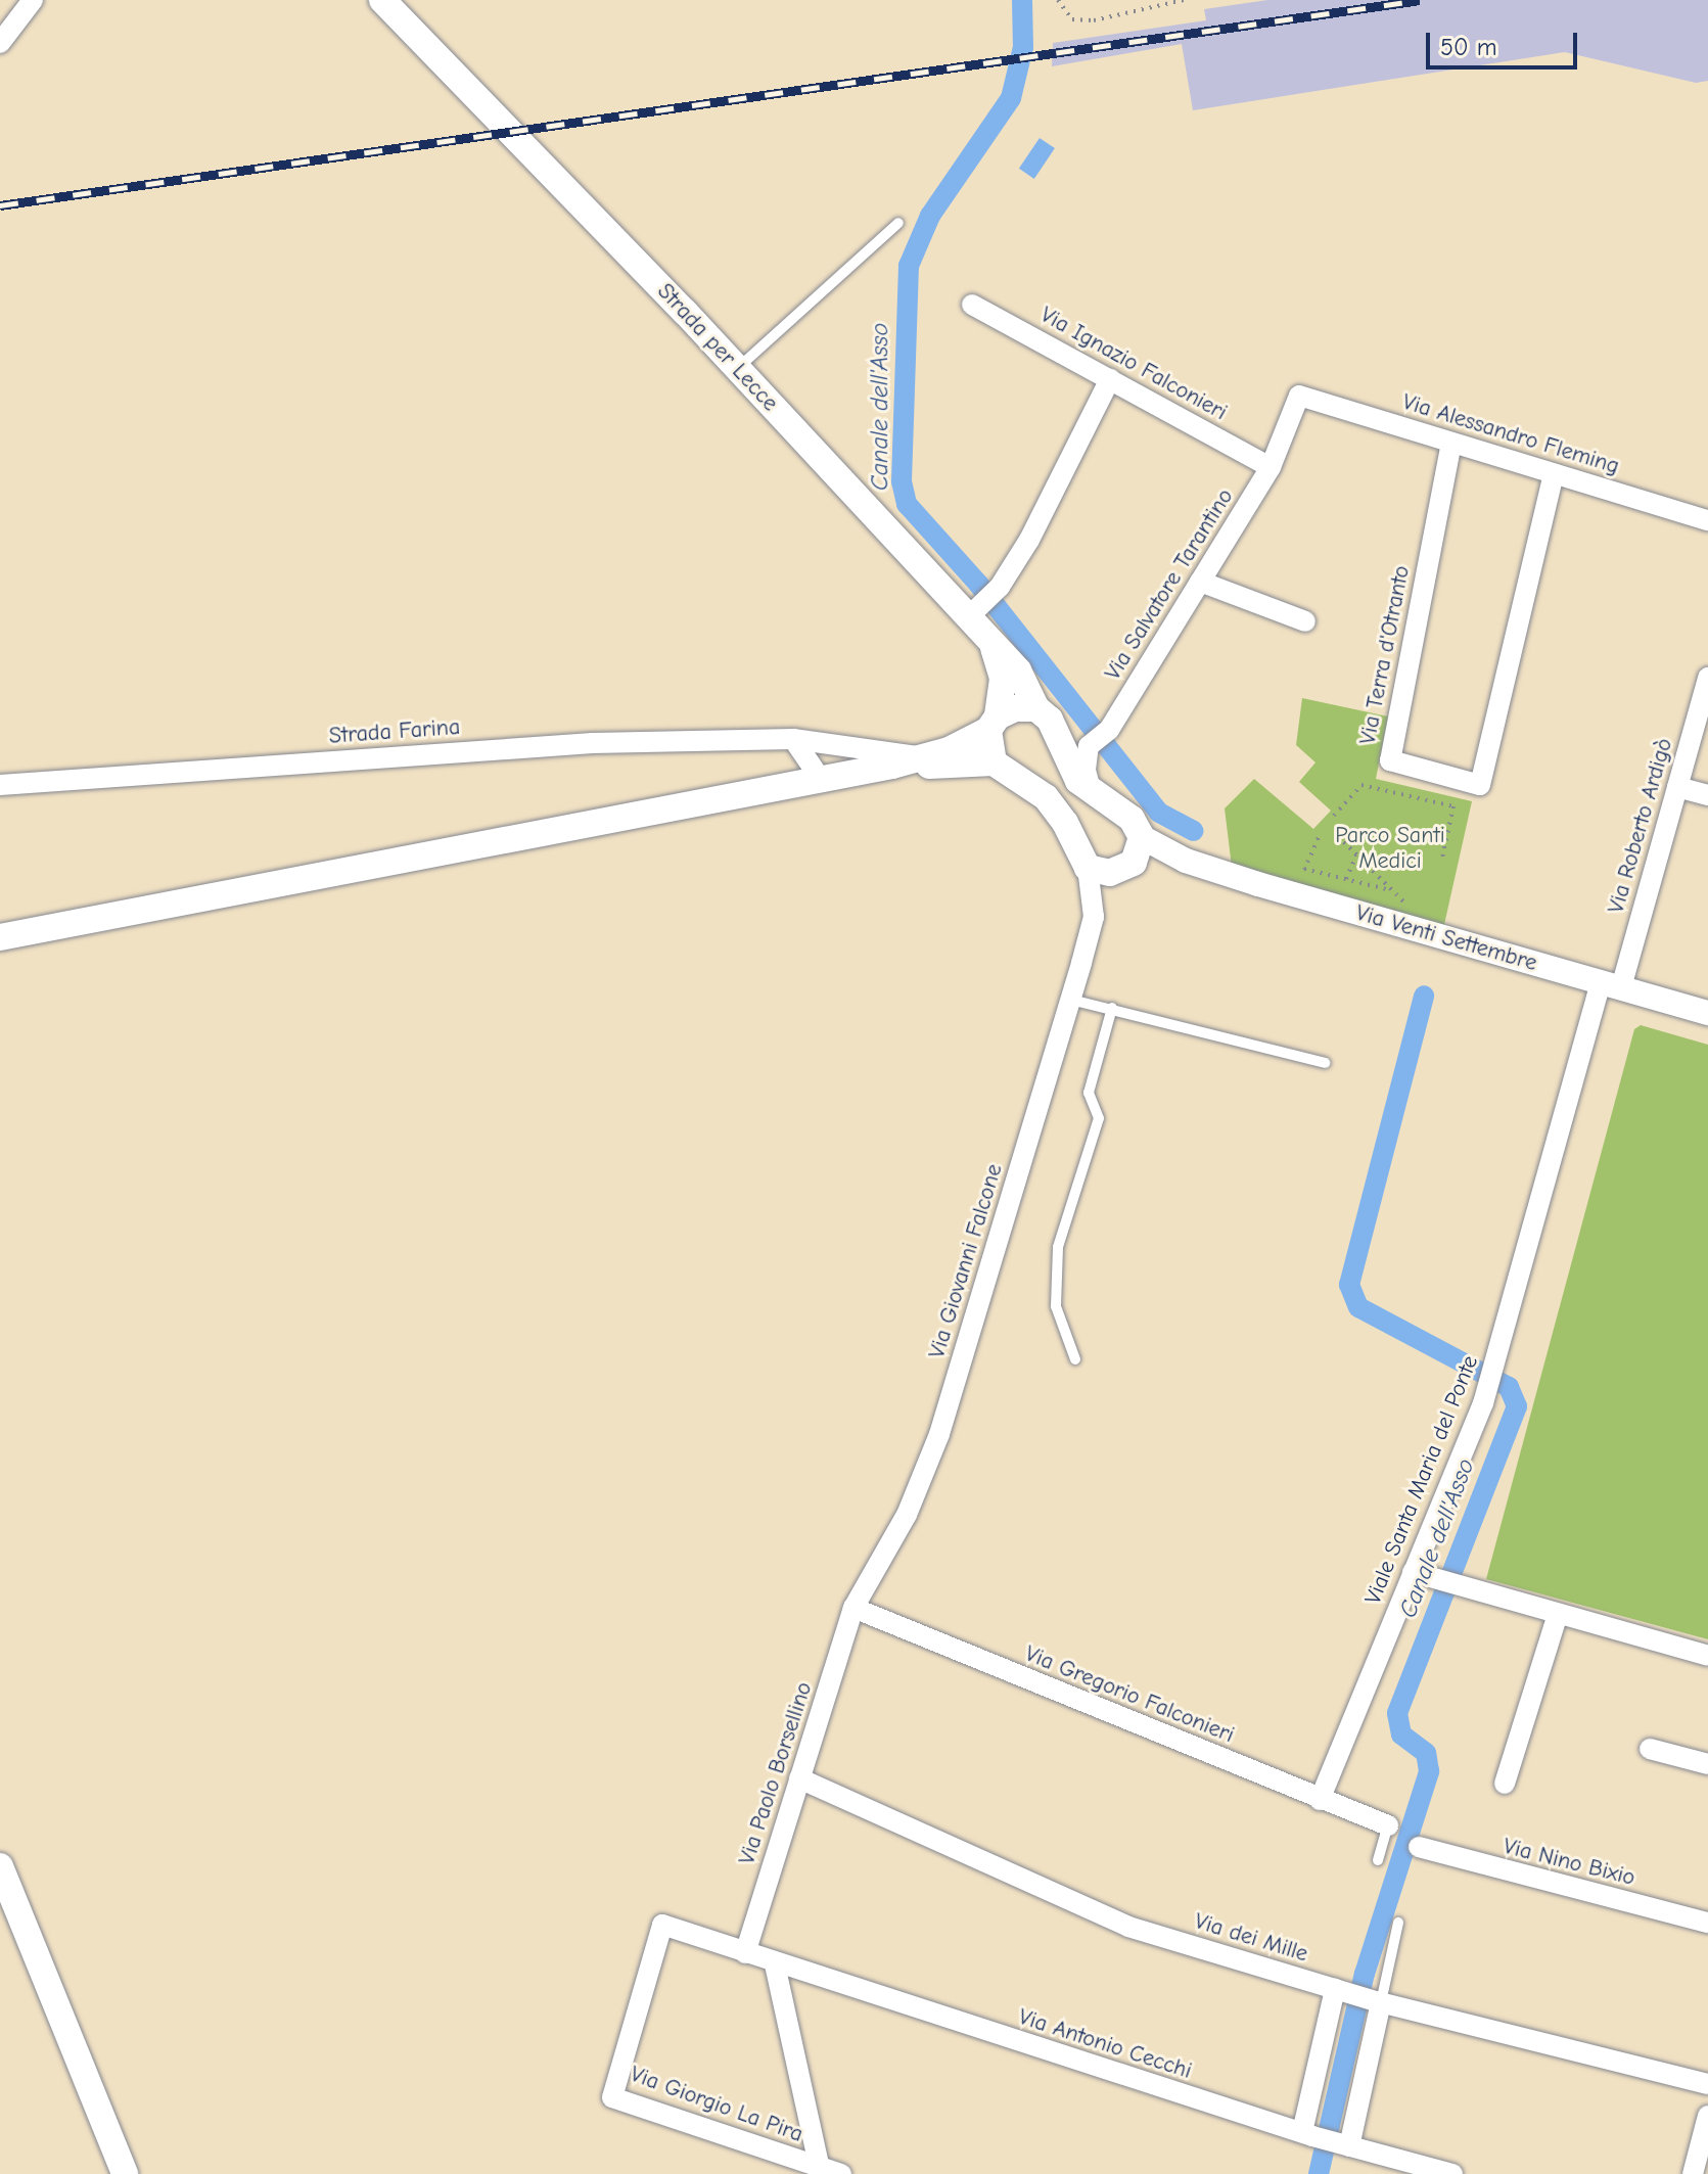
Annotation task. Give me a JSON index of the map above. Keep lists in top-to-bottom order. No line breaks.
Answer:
{"streets":{"main road":["Strada per Lecce"],"street":["Via Ignazio Falconieri","Via Alessandro Fleming","Via Salvatore Tarantino","Via Terra d'Otranto","Strada Farina","Via Roberto Ardigò","Via Venti Settembre","Via Giovanni Falcone","Viale Santa Maria del Ponte","Via Gregorio Falconieri","Via Paolo Borsellino","Via Nino Bixio","Via dei Mille","Via Antonio Cecchi","Via Giorgio La Pira"]},"crossings":[["Strada per Lecce","Via Salvatore Tarantino"],["Strada per Lecce","Via Venti Settembre"],["Strada per Lecce","Via Giovanni Falcone"],["Via Ignazio Falconieri","Via Salvatore Tarantino"],["Via Alessandro Fleming","Via Salvatore Tarantino"],["Via Alessandro Fleming","Via Terra d'Otranto"],["Via Roberto Ardigò","Via Venti Settembre"],["Via Roberto Ardigò","Viale Santa Maria del Ponte"],["Via Venti Settembre","Via Giovanni Falcone"],["Via Venti Settembre","Viale Santa Maria del Ponte"],["Via Giovanni Falcone","Via Gregorio Falconieri"],["Via Giovanni Falcone","Via Paolo Borsellino"],["Viale Santa Maria del Ponte","Via Gregorio Falconieri"],["Via Gregorio Falconieri","Via Paolo Borsellino"],["Via Paolo Borsellino","Via dei Mille"],["Via Paolo Borsellino","Via Antonio Cecchi"],["Via Paolo Borsellino","Via Giorgio La Pira"],["Via Antonio Cecchi","Via Giorgio La Pira"]],"water":["Canale dell'Asso"],"parks":["Parco Santi Medici"],"scale_bar":"50 m"}
